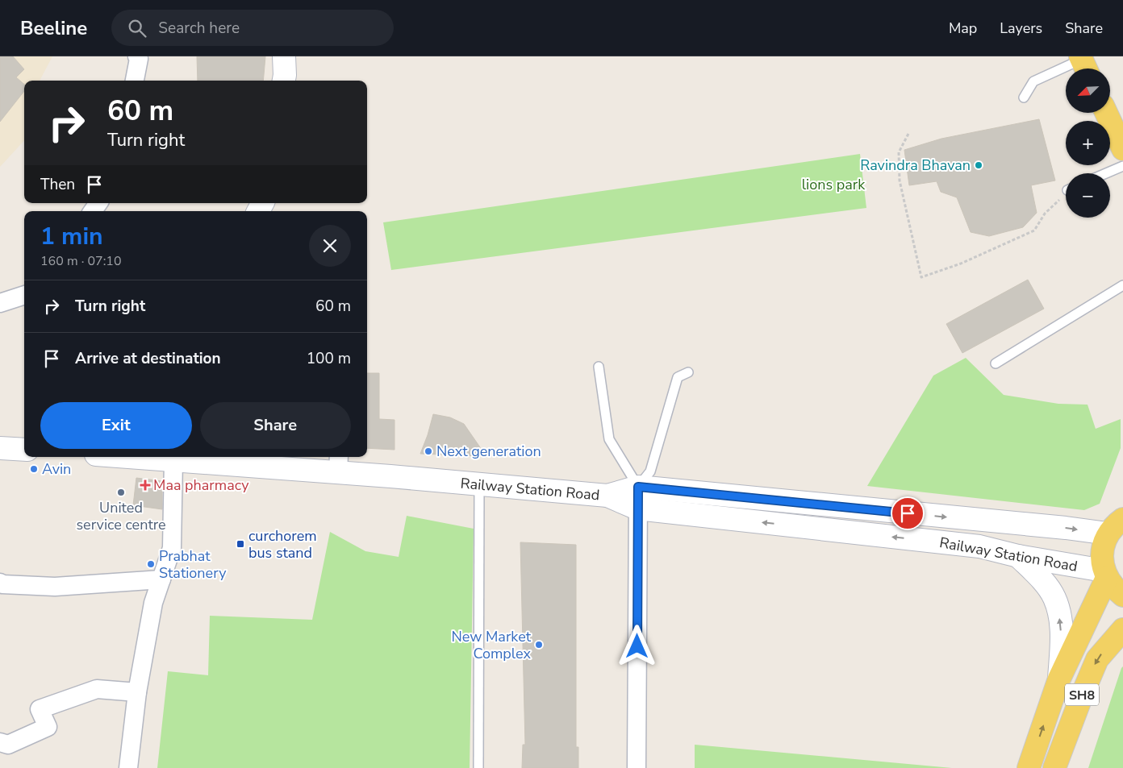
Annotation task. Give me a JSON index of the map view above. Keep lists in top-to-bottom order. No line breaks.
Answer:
{"streets":{"main road":["SH8"],"street":["Railway Station Road"]},"crossings":[["Railway Station Road","SH8"]],"parks":["lions park"],"places":{"other":["Ravindra Bhavan","Next generation","Avin","United service centre","Prabhat Stationery","New Market Complex"],"health":["Maa pharmacy"],"transit":["curchorem bus stand"]},"north":"bottom left","page":{"header":"Beeline","search":"Search here","nav":["Map","Layers","Share"],"map_buttons":["+","−"],"turn":["60 m","Turn right"],"then":"Then","heading":["1 min","160 m · 07:10"],"list":[{"name":"Turn right","value":"60 m"},{"name":"Arrive at destination","value":"100 m"}],"buttons":["Exit","Share"]}}
